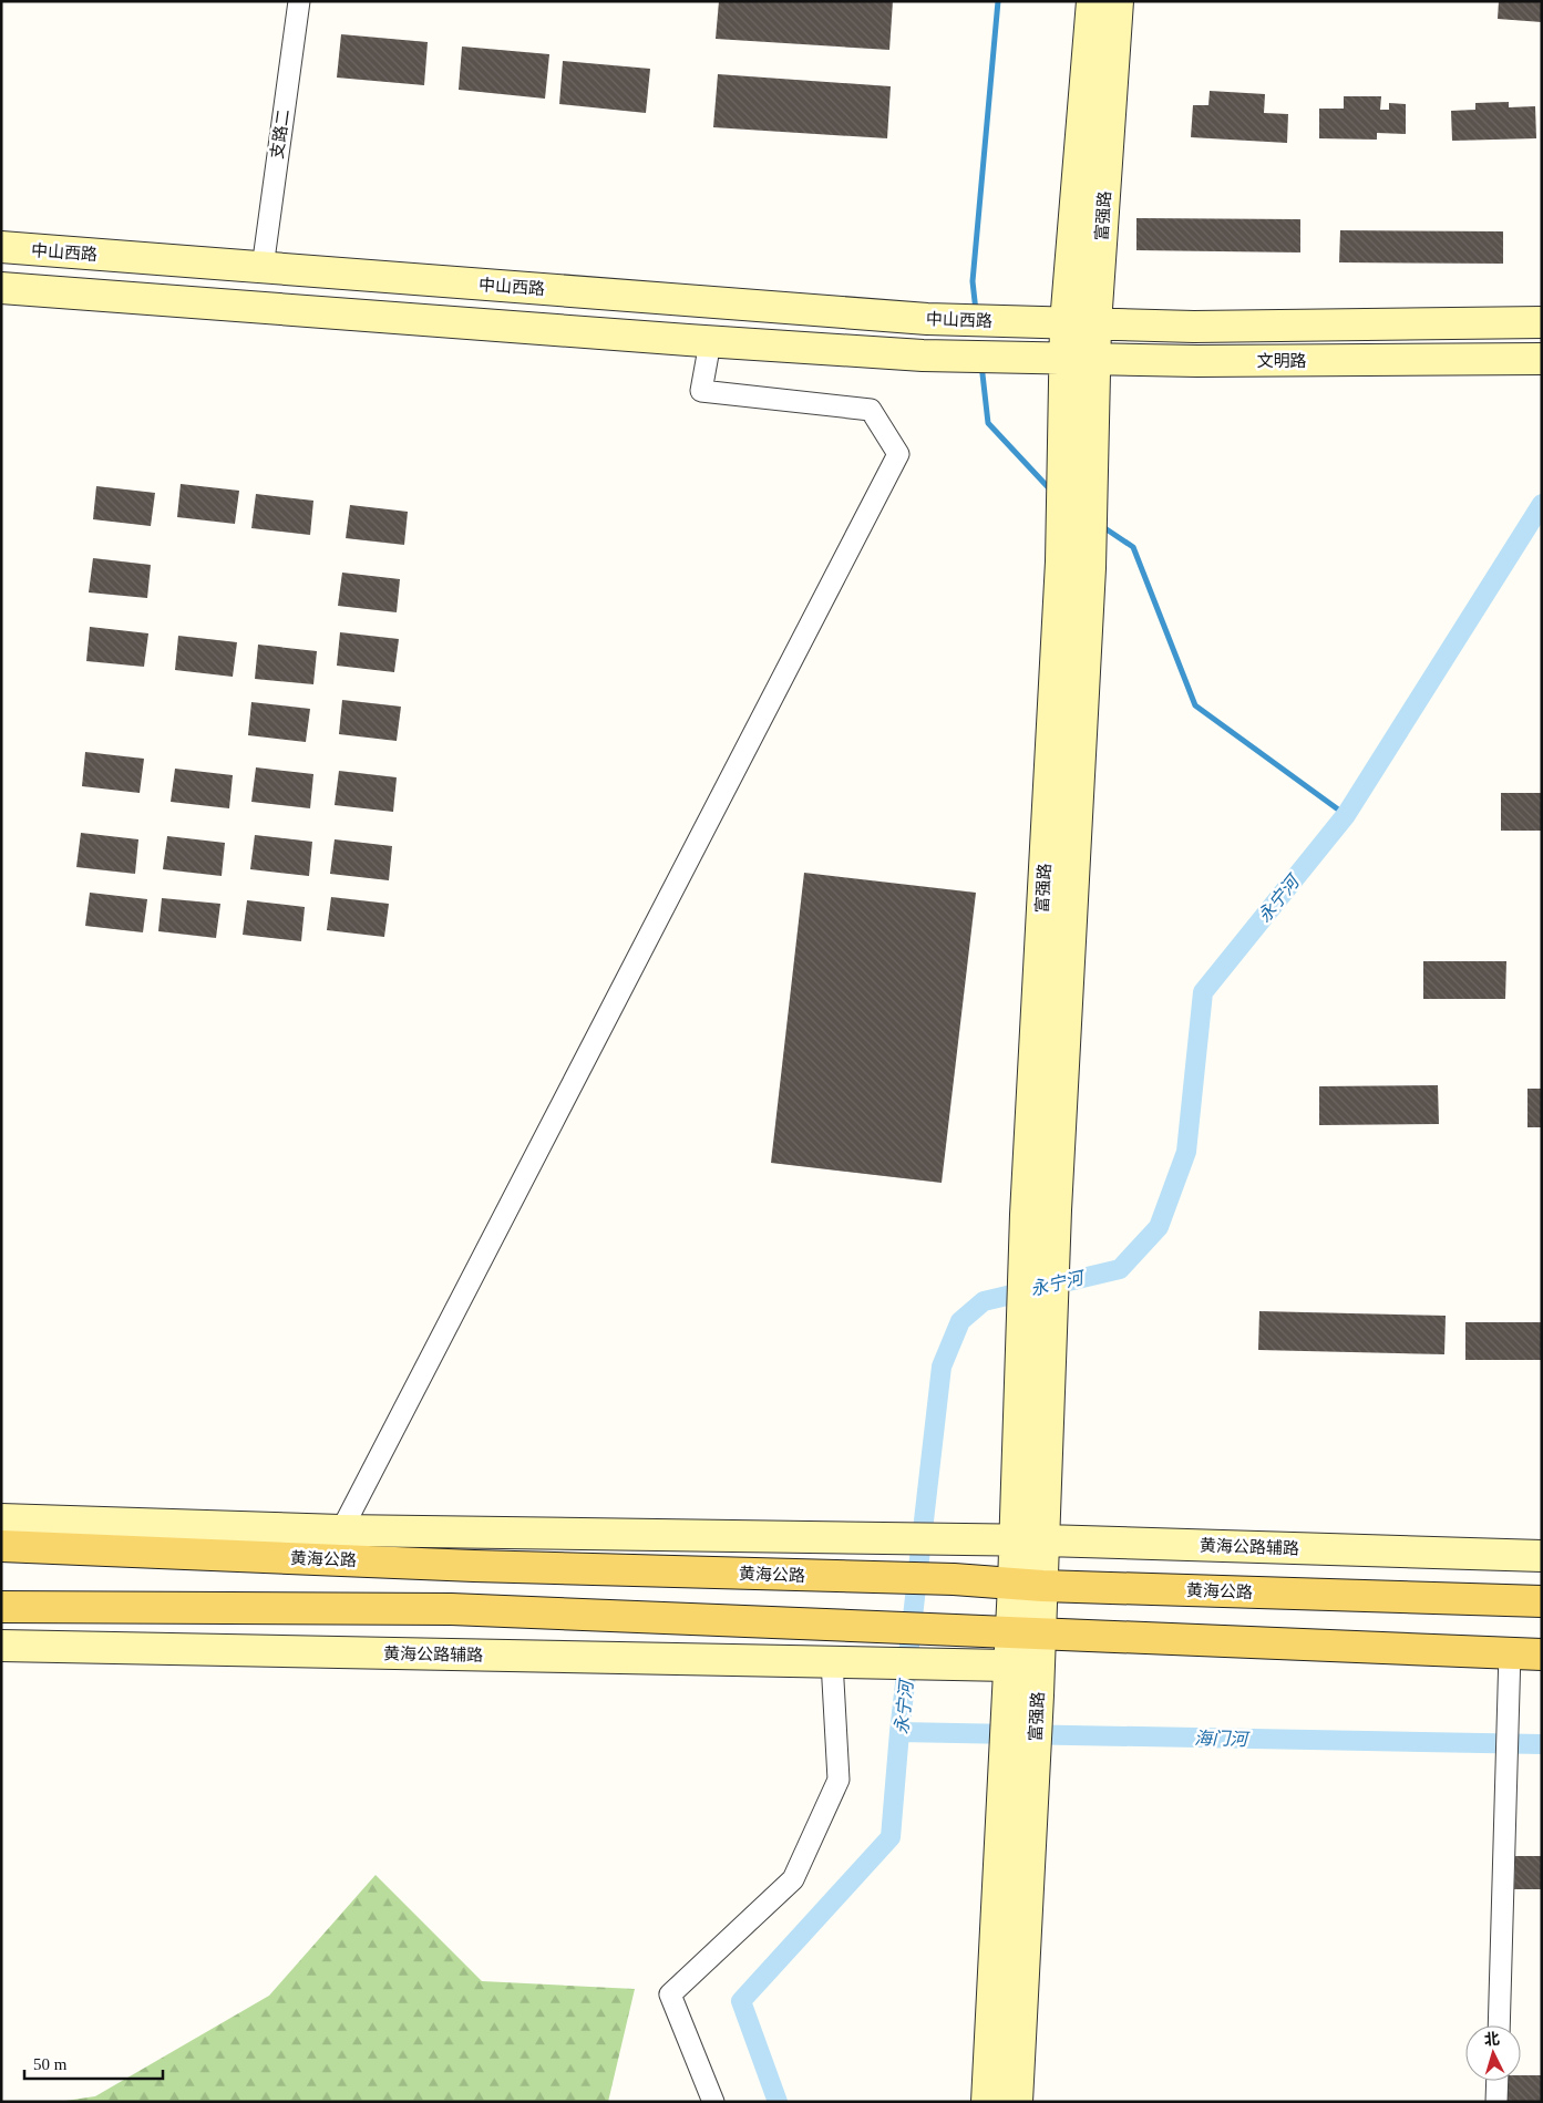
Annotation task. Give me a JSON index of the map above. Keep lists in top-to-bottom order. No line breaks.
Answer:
{"streets":{"main road":["富强路","中山西路","文明路","黄海公路辅路","黄海公路"],"street":["支路二"]},"crossings":[["支路二","中山西路"],["富强路","文明路"],["富强路","黄海公路辅路"],["富强路","黄海公路"],["中山西路","文明路"]],"water":["永宁河","海门河"],"scale_bar":"50 m","north":"top"}
